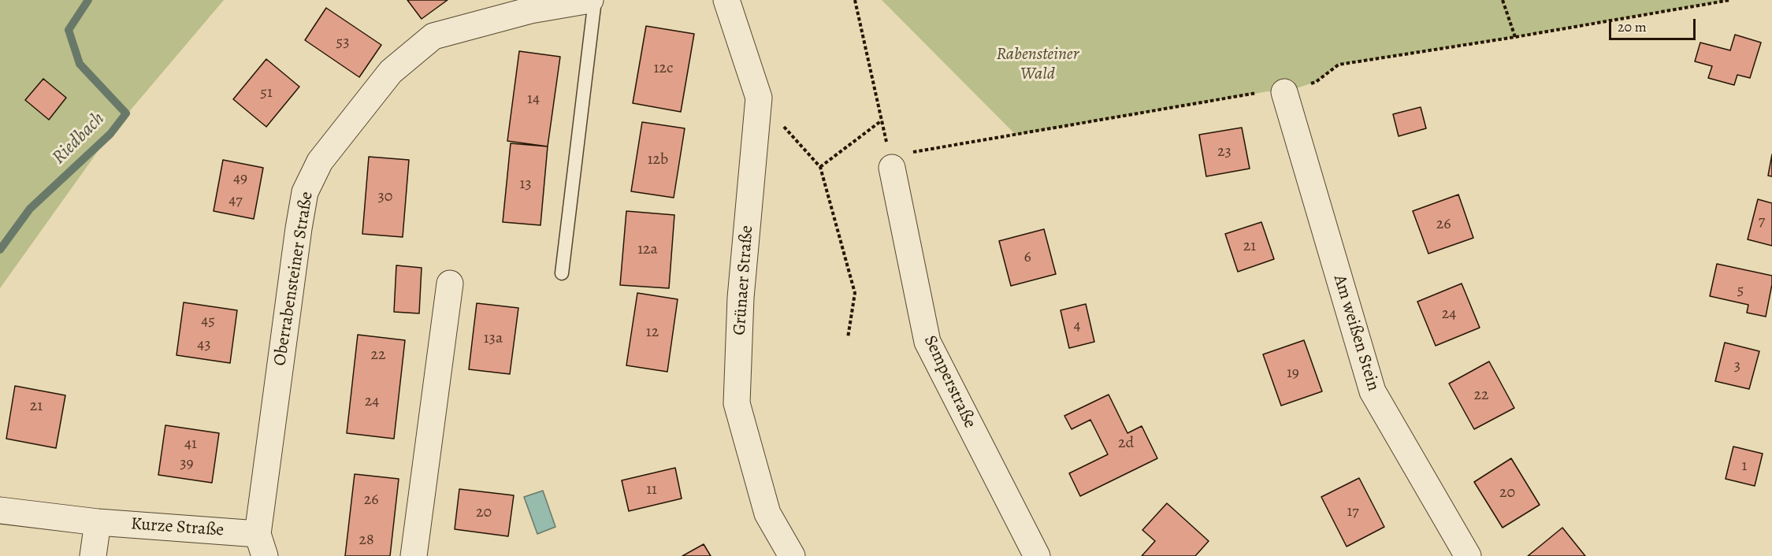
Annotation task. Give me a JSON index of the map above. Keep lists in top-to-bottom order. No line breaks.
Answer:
{"streets":{"street":["Oberrabensteiner Straße","Grünaer Straße","Am weißen Stein","Semperstraße","Kurze Straße"]},"crossings":[["Oberrabensteiner Straße","Kurze Straße"]],"water":["Riedbach"],"parks":["Rabensteiner Wald"],"house_numbers":["53","12c","51","14","23","12b","49","13","30","47","7","26","21","12a","6","5","24","45","4","12","13a","43","22","3","19","22","24","21","2d","41","39","1","11","20","26","17","20","28"],"scale_bar":"20 m"}
